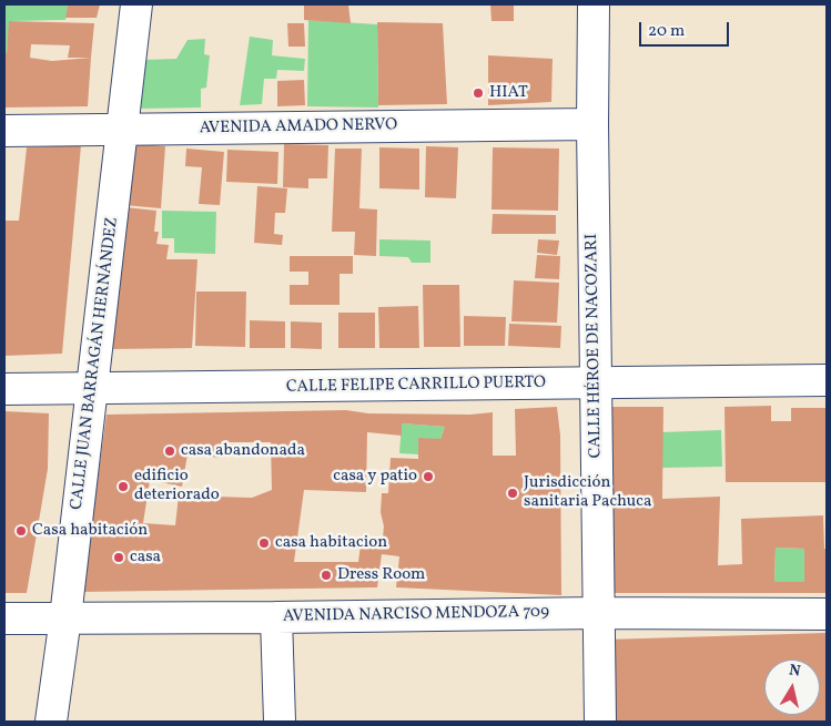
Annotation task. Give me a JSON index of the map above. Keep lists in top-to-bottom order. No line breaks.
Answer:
{"streets":{"street":["AVENIDA AMADO NERVO","CALLE HÉROE DE NACOZARI","CALLE JUAN BARRAGÁN HERNÁNDEZ","CALLE FELIPE CARRILLO PUERTO","AVENIDA NARCISO MENDOZA 709"]},"crossings":[["AVENIDA AMADO NERVO","CALLE HÉROE DE NACOZARI"],["AVENIDA AMADO NERVO","CALLE JUAN BARRAGÁN HERNÁNDEZ"],["CALLE HÉROE DE NACOZARI","CALLE FELIPE CARRILLO PUERTO"],["CALLE HÉROE DE NACOZARI","AVENIDA NARCISO MENDOZA 709"],["CALLE JUAN BARRAGÁN HERNÁNDEZ","CALLE FELIPE CARRILLO PUERTO"],["CALLE JUAN BARRAGÁN HERNÁNDEZ","AVENIDA NARCISO MENDOZA 709"]],"places":["HIAT","casa abandonada","casa y patio","edificio deteriorado","Jurisdicción sanitaria Pachuca","Casa habitación","casa habitacion","casa","Dress Room"],"scale_bar":"20 m","north":"top"}
